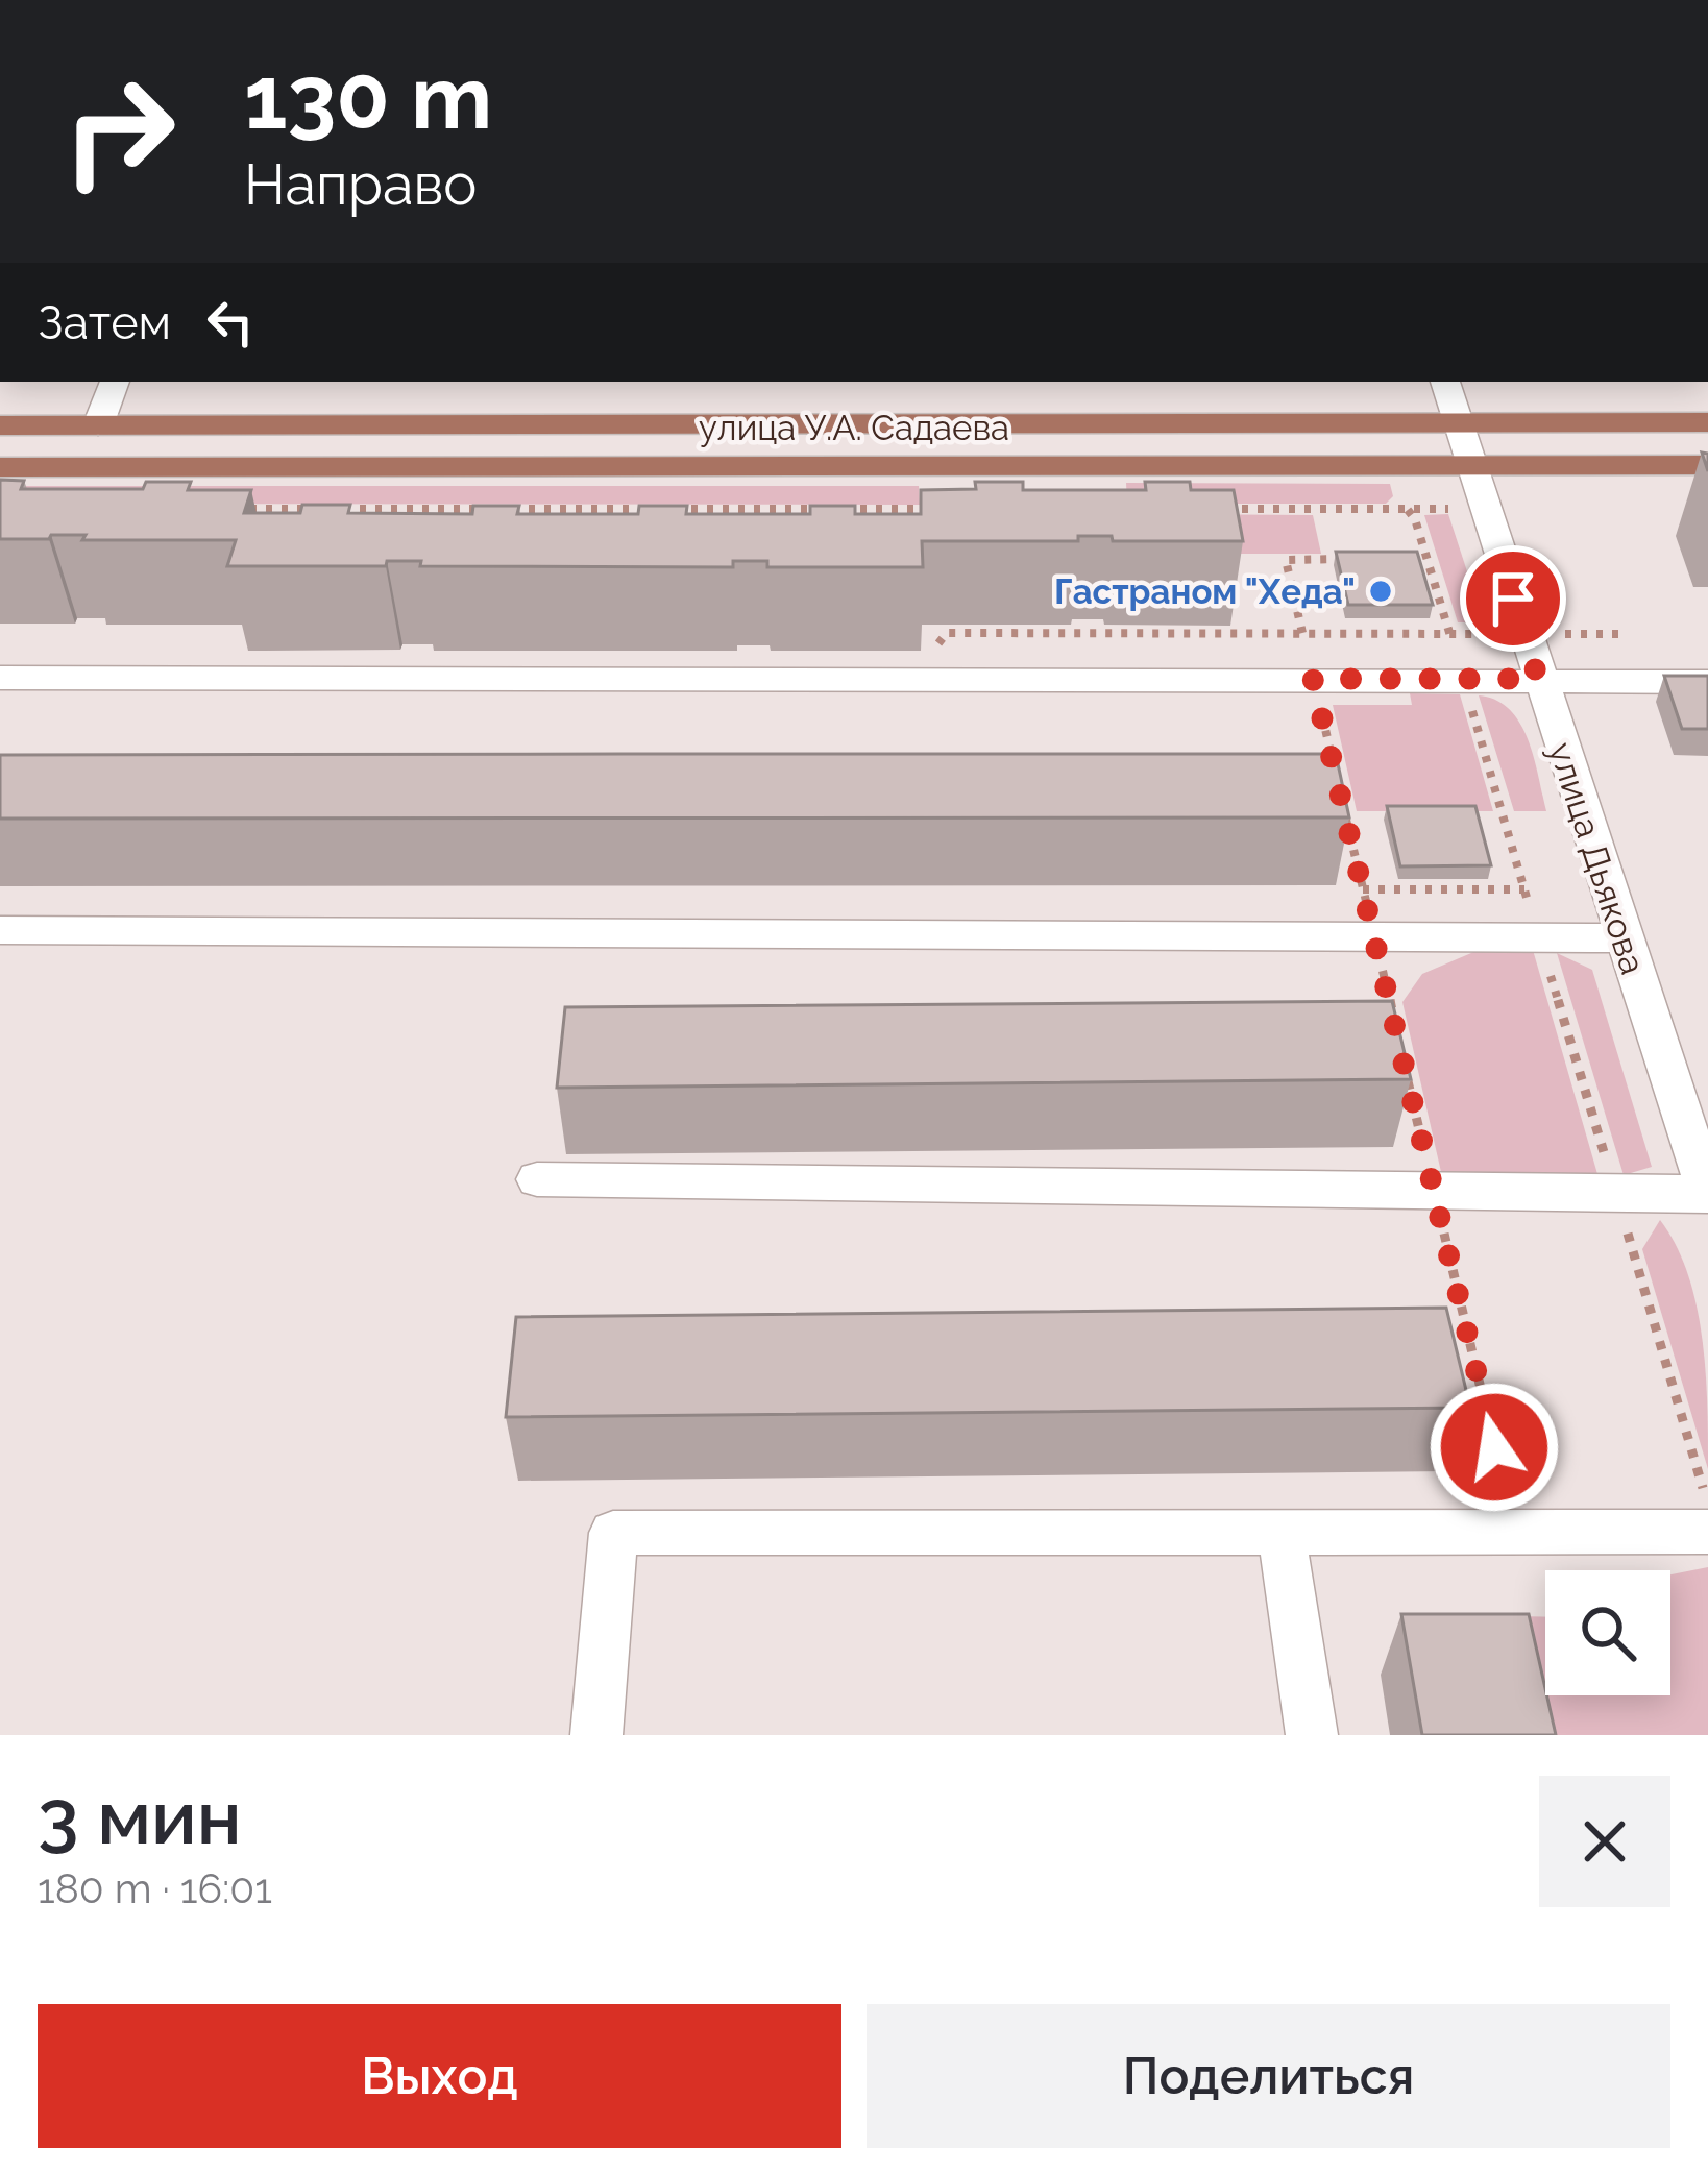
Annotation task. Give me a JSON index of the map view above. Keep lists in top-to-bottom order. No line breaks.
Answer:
{"streets":{"main road":["улица У.А. Садаева"],"street":["улица Дьякова"]},"crossings":[["улица У.А. Садаева","улица Дьякова"]],"places":["Гастраном \"Хеда\""],"page":{"turn":["130 m","Направо"],"then":"Затем","heading":["3 мин","180 m · 16:01"],"buttons":["Выход","Поделиться"]}}
